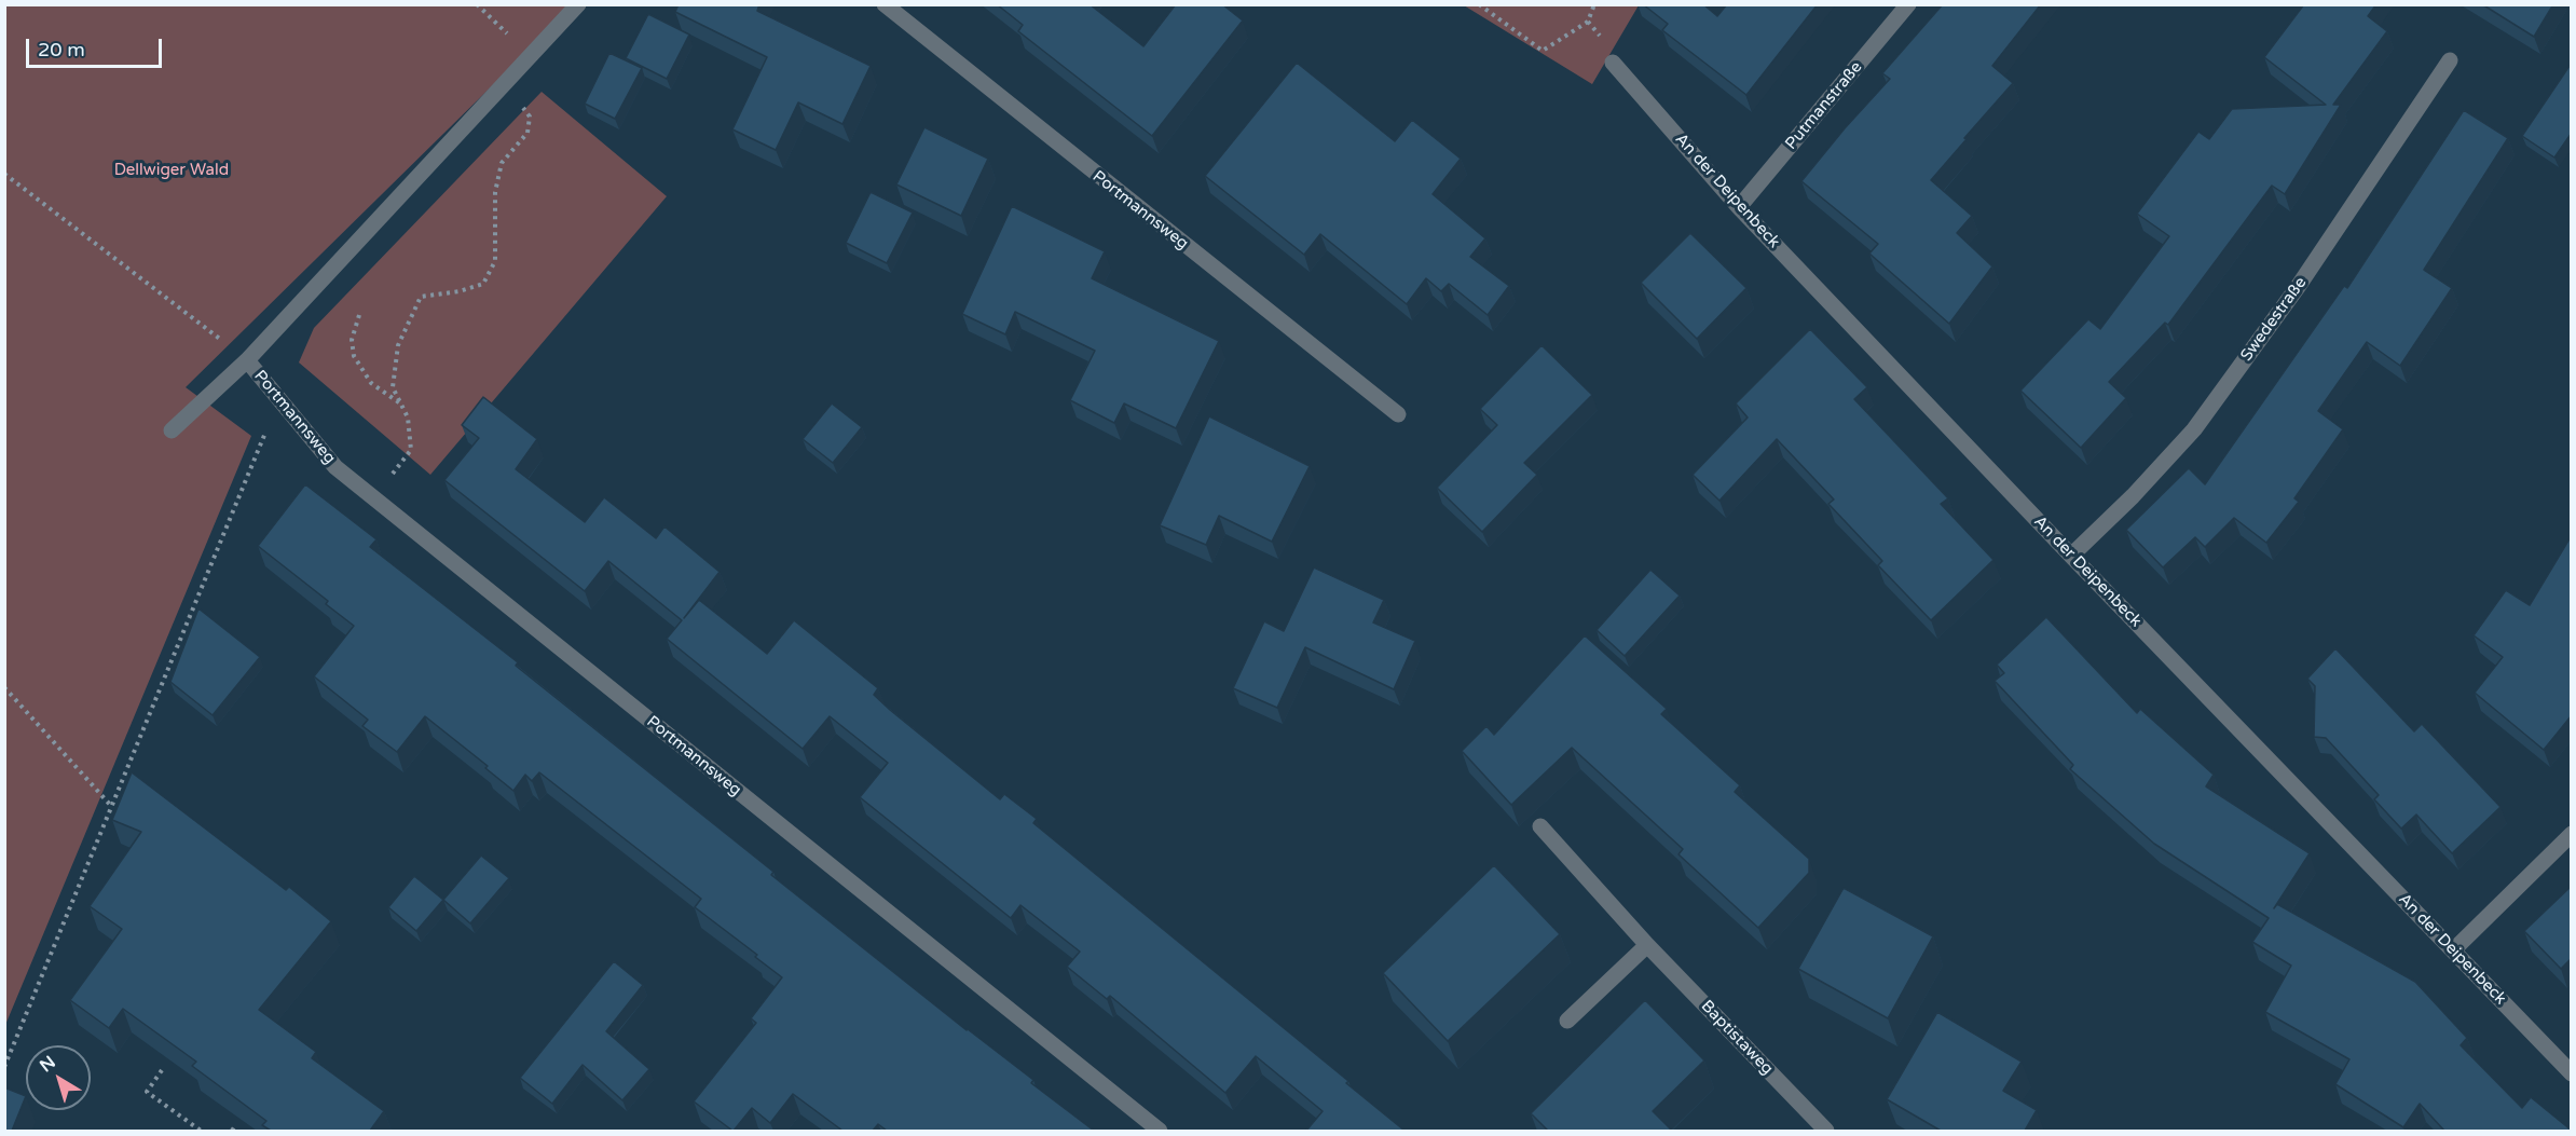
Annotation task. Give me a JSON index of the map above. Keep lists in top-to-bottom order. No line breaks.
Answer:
{"streets":{"street":["Putmanstraße","An der Deipenbeck","Portmannsweg","Swedestraße","Baptistaweg"]},"crossings":[["Putmanstraße","An der Deipenbeck"],["An der Deipenbeck","Swedestraße"]],"parks":["Dellwiger Wald"],"scale_bar":"20 m","north":"top left"}
